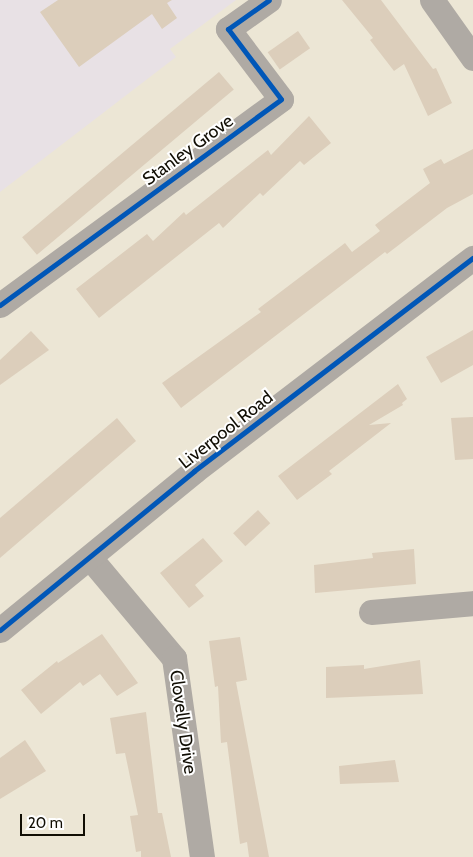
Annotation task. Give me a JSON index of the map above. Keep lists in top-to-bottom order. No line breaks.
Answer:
{"streets":{"street":["Stanley Grove","Liverpool Road","Clovelly Drive"]},"crossings":[["Liverpool Road","Clovelly Drive"]],"scale_bar":"20 m"}
